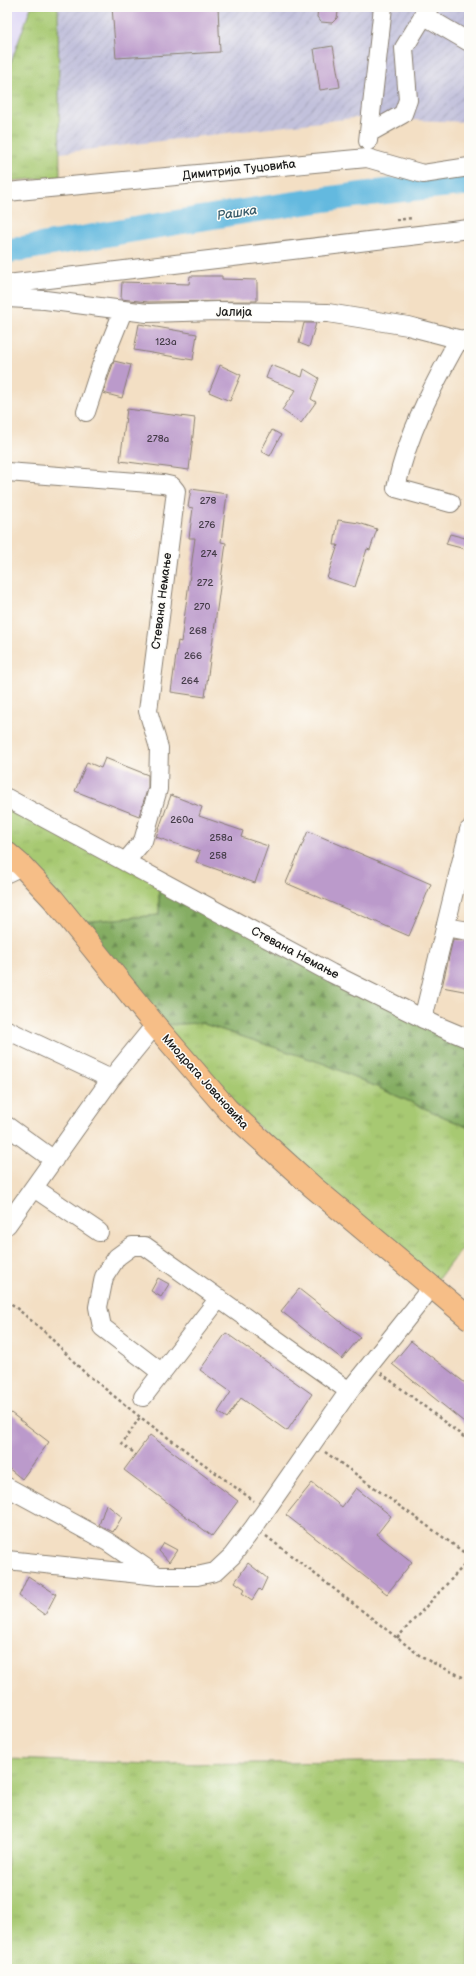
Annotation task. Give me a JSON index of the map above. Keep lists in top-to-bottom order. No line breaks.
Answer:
{"streets":{"main road":["Миодрага Јовановића"],"street":["Димитрија Туцовића","Јалија","Стевана Немање"]},"water":["Рашка"],"house_numbers":["123a","278a","278","276","274","272","270","268","266","264","260a","258a","258"]}
